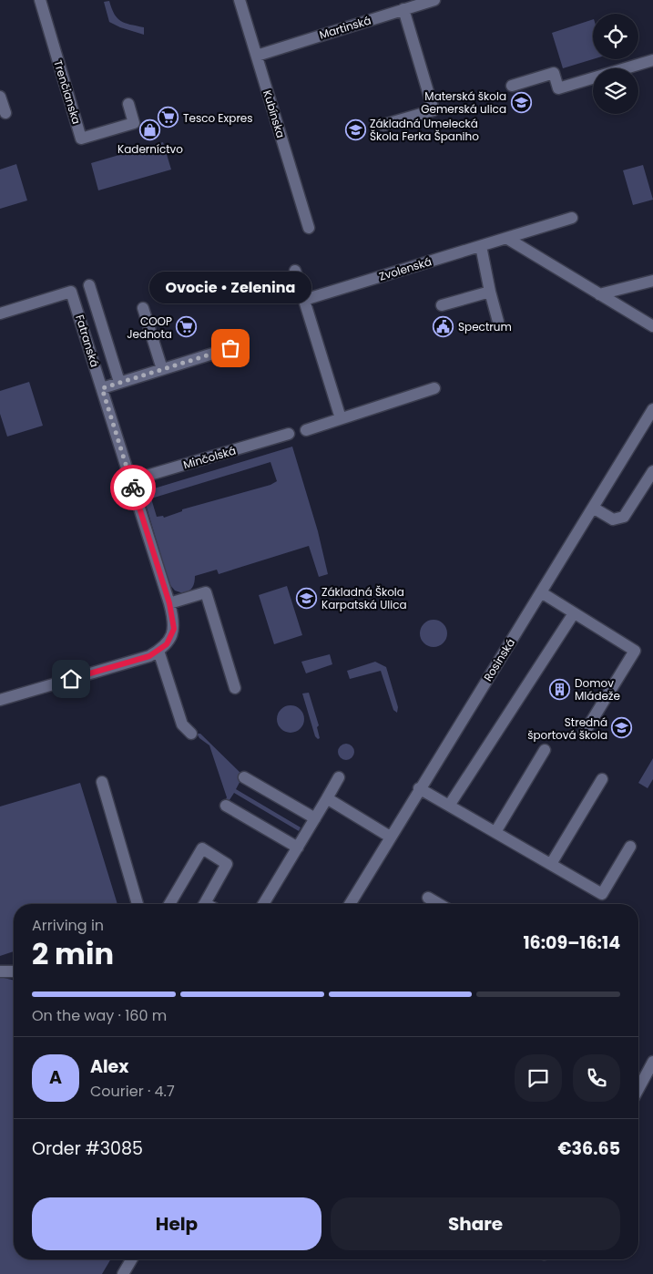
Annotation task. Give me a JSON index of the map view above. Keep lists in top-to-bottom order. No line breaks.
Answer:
{"streets":{"street":["Martinská","Trenčianska","Kubínska","Zvolenská","Fatranská","Minčolská","Rosinská"]},"crossings":[["Martinská","Kubínska"],["Fatranská","Minčolská"]],"places":{"school or university":["Materská škola Gemerská ulica","Základná Umelecká Škola Ferka Španiho","Základná Škola Karpatská Ulica","Stredná športová škola"],"supermarket":["Tesco Expres","COOP Jednota"],"shop":["Kaderníctvo"],"public building":["Spectrum"],"other":["Ovocie • Zelenina"],"building":["Domov Mládeže"]},"page":{"bubble":"Ovocie • Zelenina","heading":["2 min","Arriving in","16:09–16:14"],"panel":["Alex","Courier · 4.7","Order #3085","€36.65"],"bar":"On the way · 160 m","round":"A","buttons":["Help","Share"]}}
